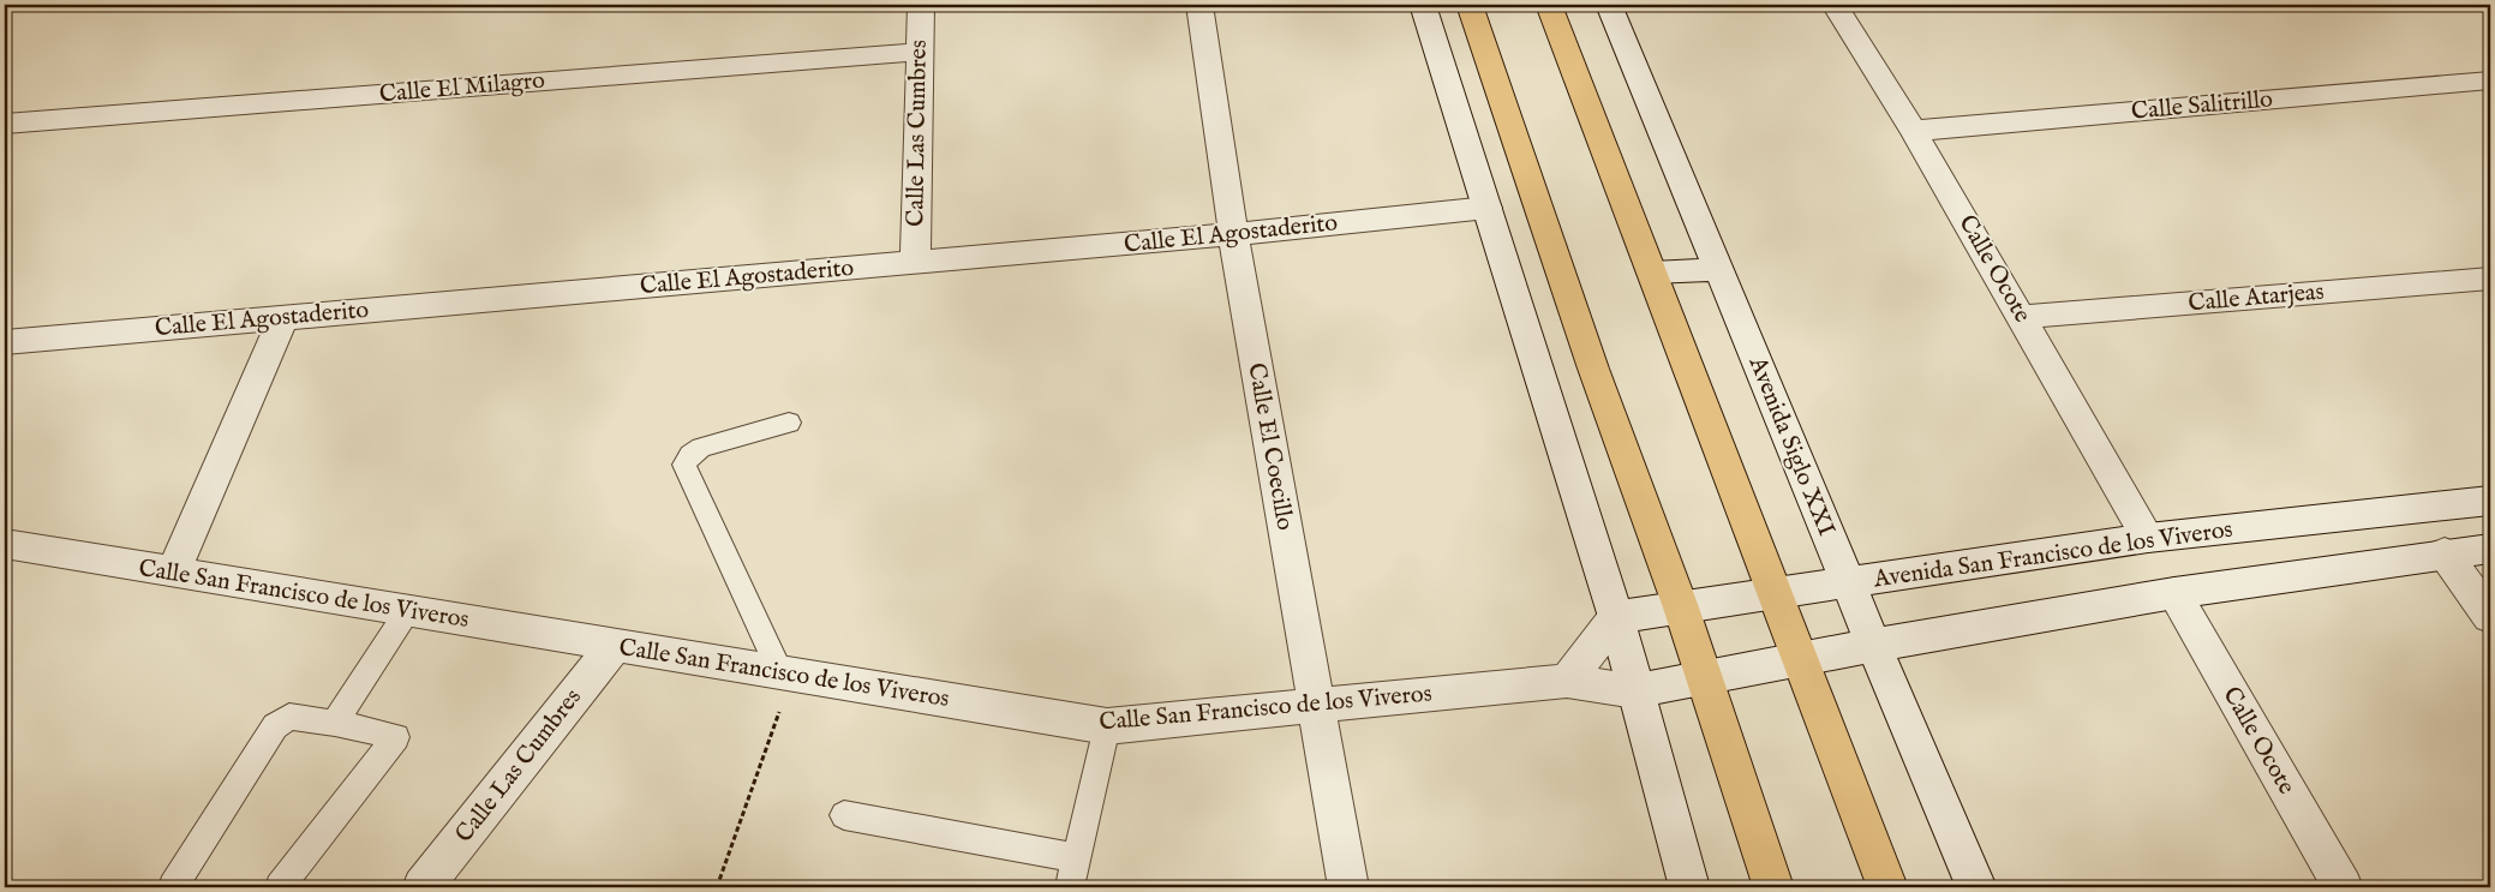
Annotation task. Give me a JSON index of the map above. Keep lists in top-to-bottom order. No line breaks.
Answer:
{"streets":{"street":["Calle El Milagro","Calle Salitrillo","Calle Las Cumbres","Calle El Agostaderito","Calle Ocote","Calle Atarjeas","Calle El Coecillo","Avenida Siglo XXI","Avenida San Francisco de los Viveros","Calle San Francisco de los Viveros"]},"crossings":[["Calle El Milagro","Calle Las Cumbres"],["Calle Salitrillo","Calle Ocote"],["Calle Las Cumbres","Calle El Agostaderito"],["Calle Las Cumbres","Calle San Francisco de los Viveros"],["Calle El Agostaderito","Calle El Coecillo"],["Calle Ocote","Calle Atarjeas"],["Calle Ocote","Avenida San Francisco de los Viveros"],["Calle El Coecillo","Calle San Francisco de los Viveros"],["Avenida Siglo XXI","Avenida San Francisco de los Viveros"]]}
